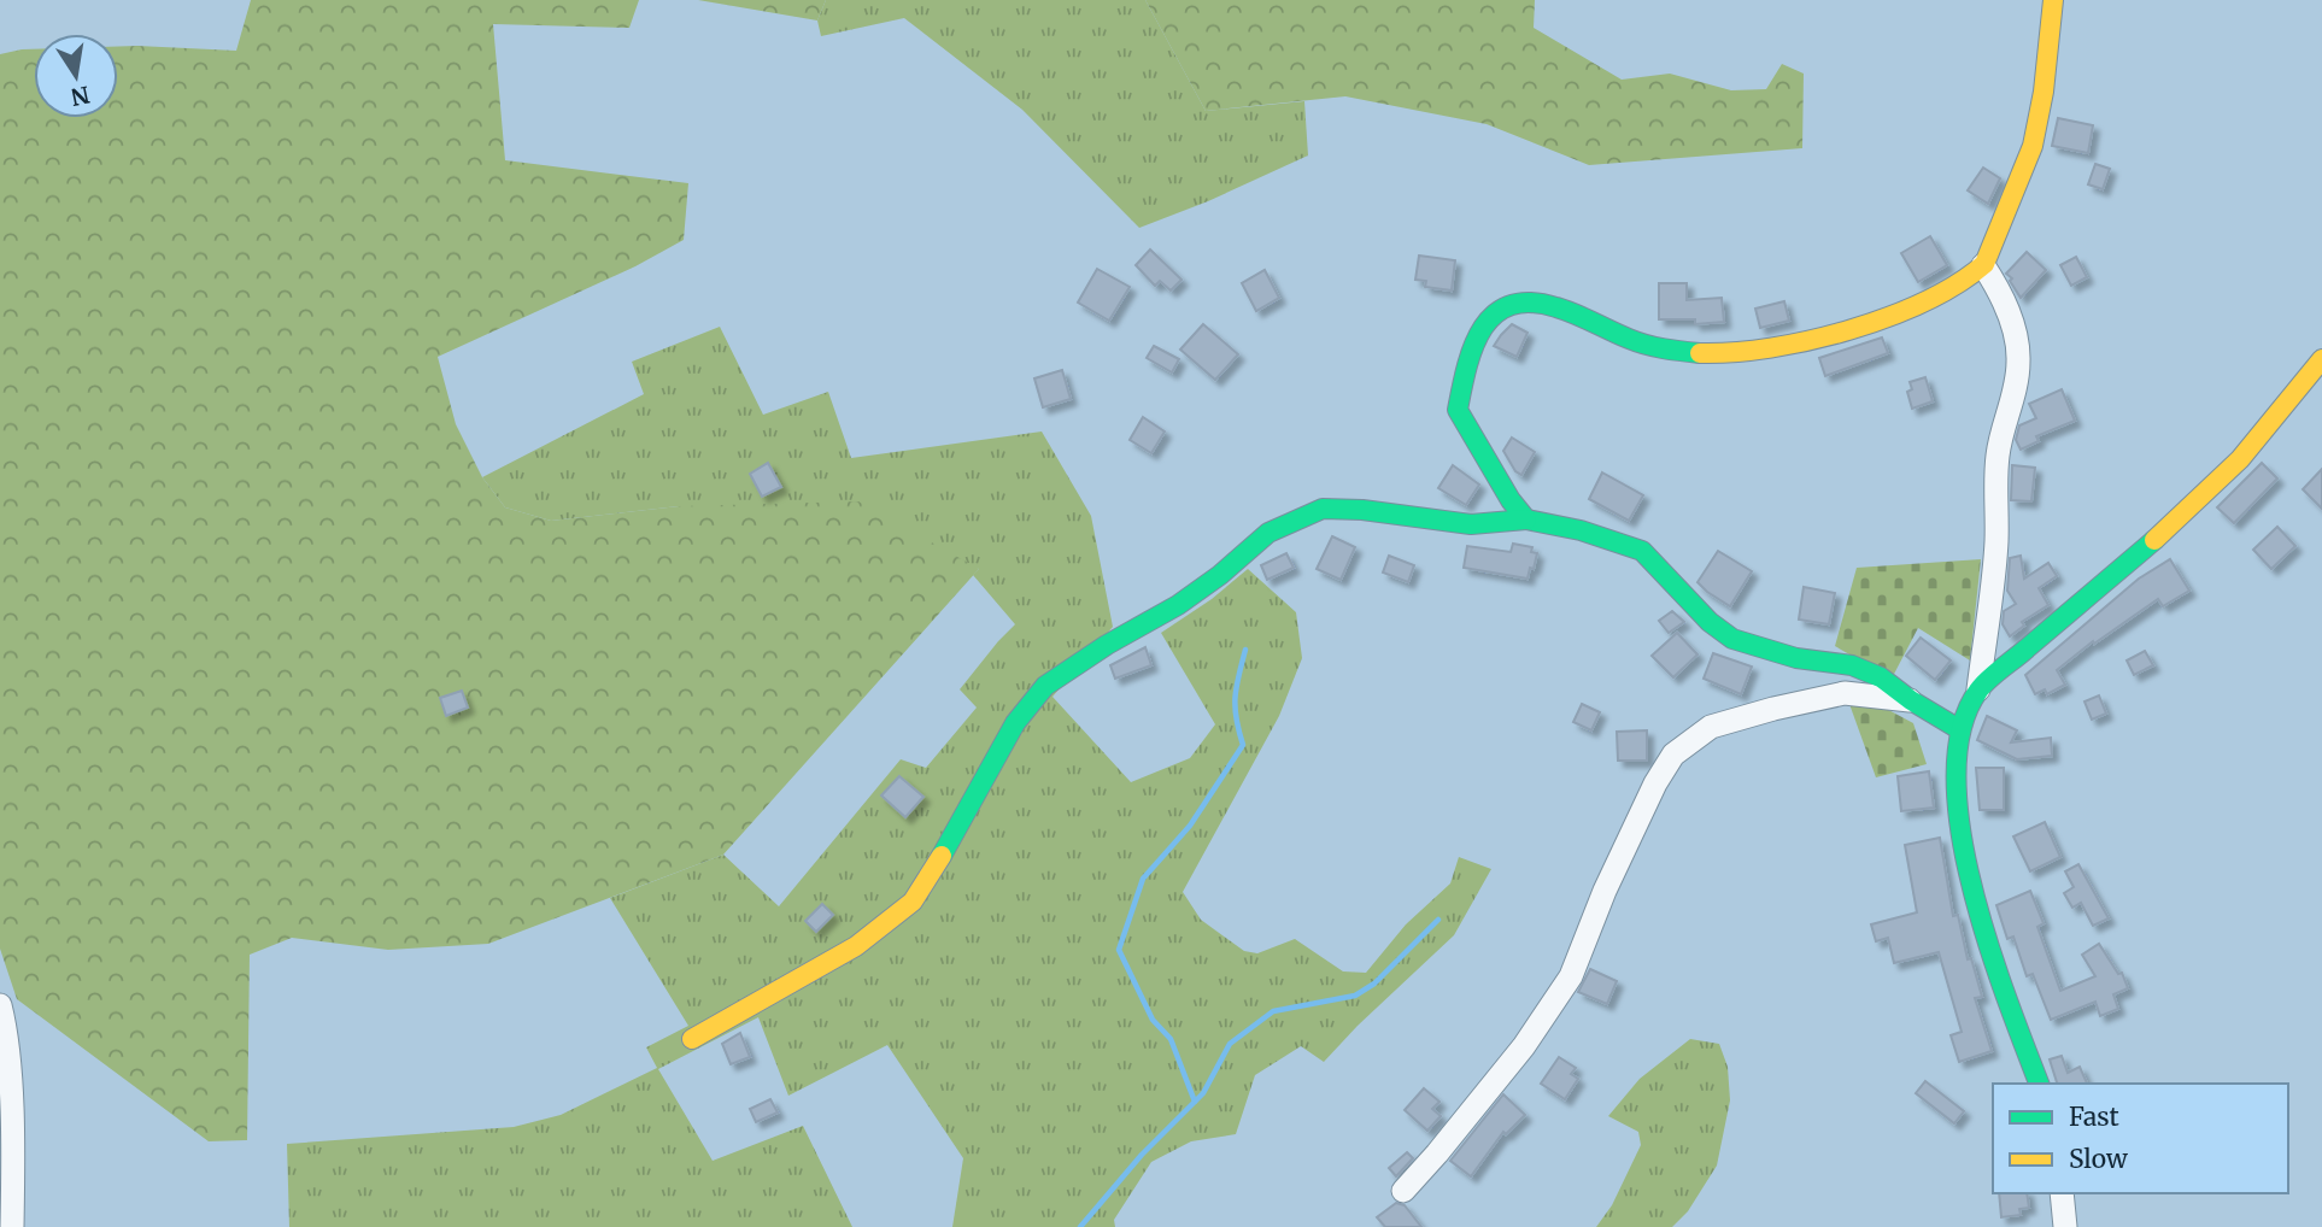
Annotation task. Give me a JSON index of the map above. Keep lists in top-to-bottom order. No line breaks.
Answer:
{"legend":["Fast","Slow"],"north":"bottom"}
